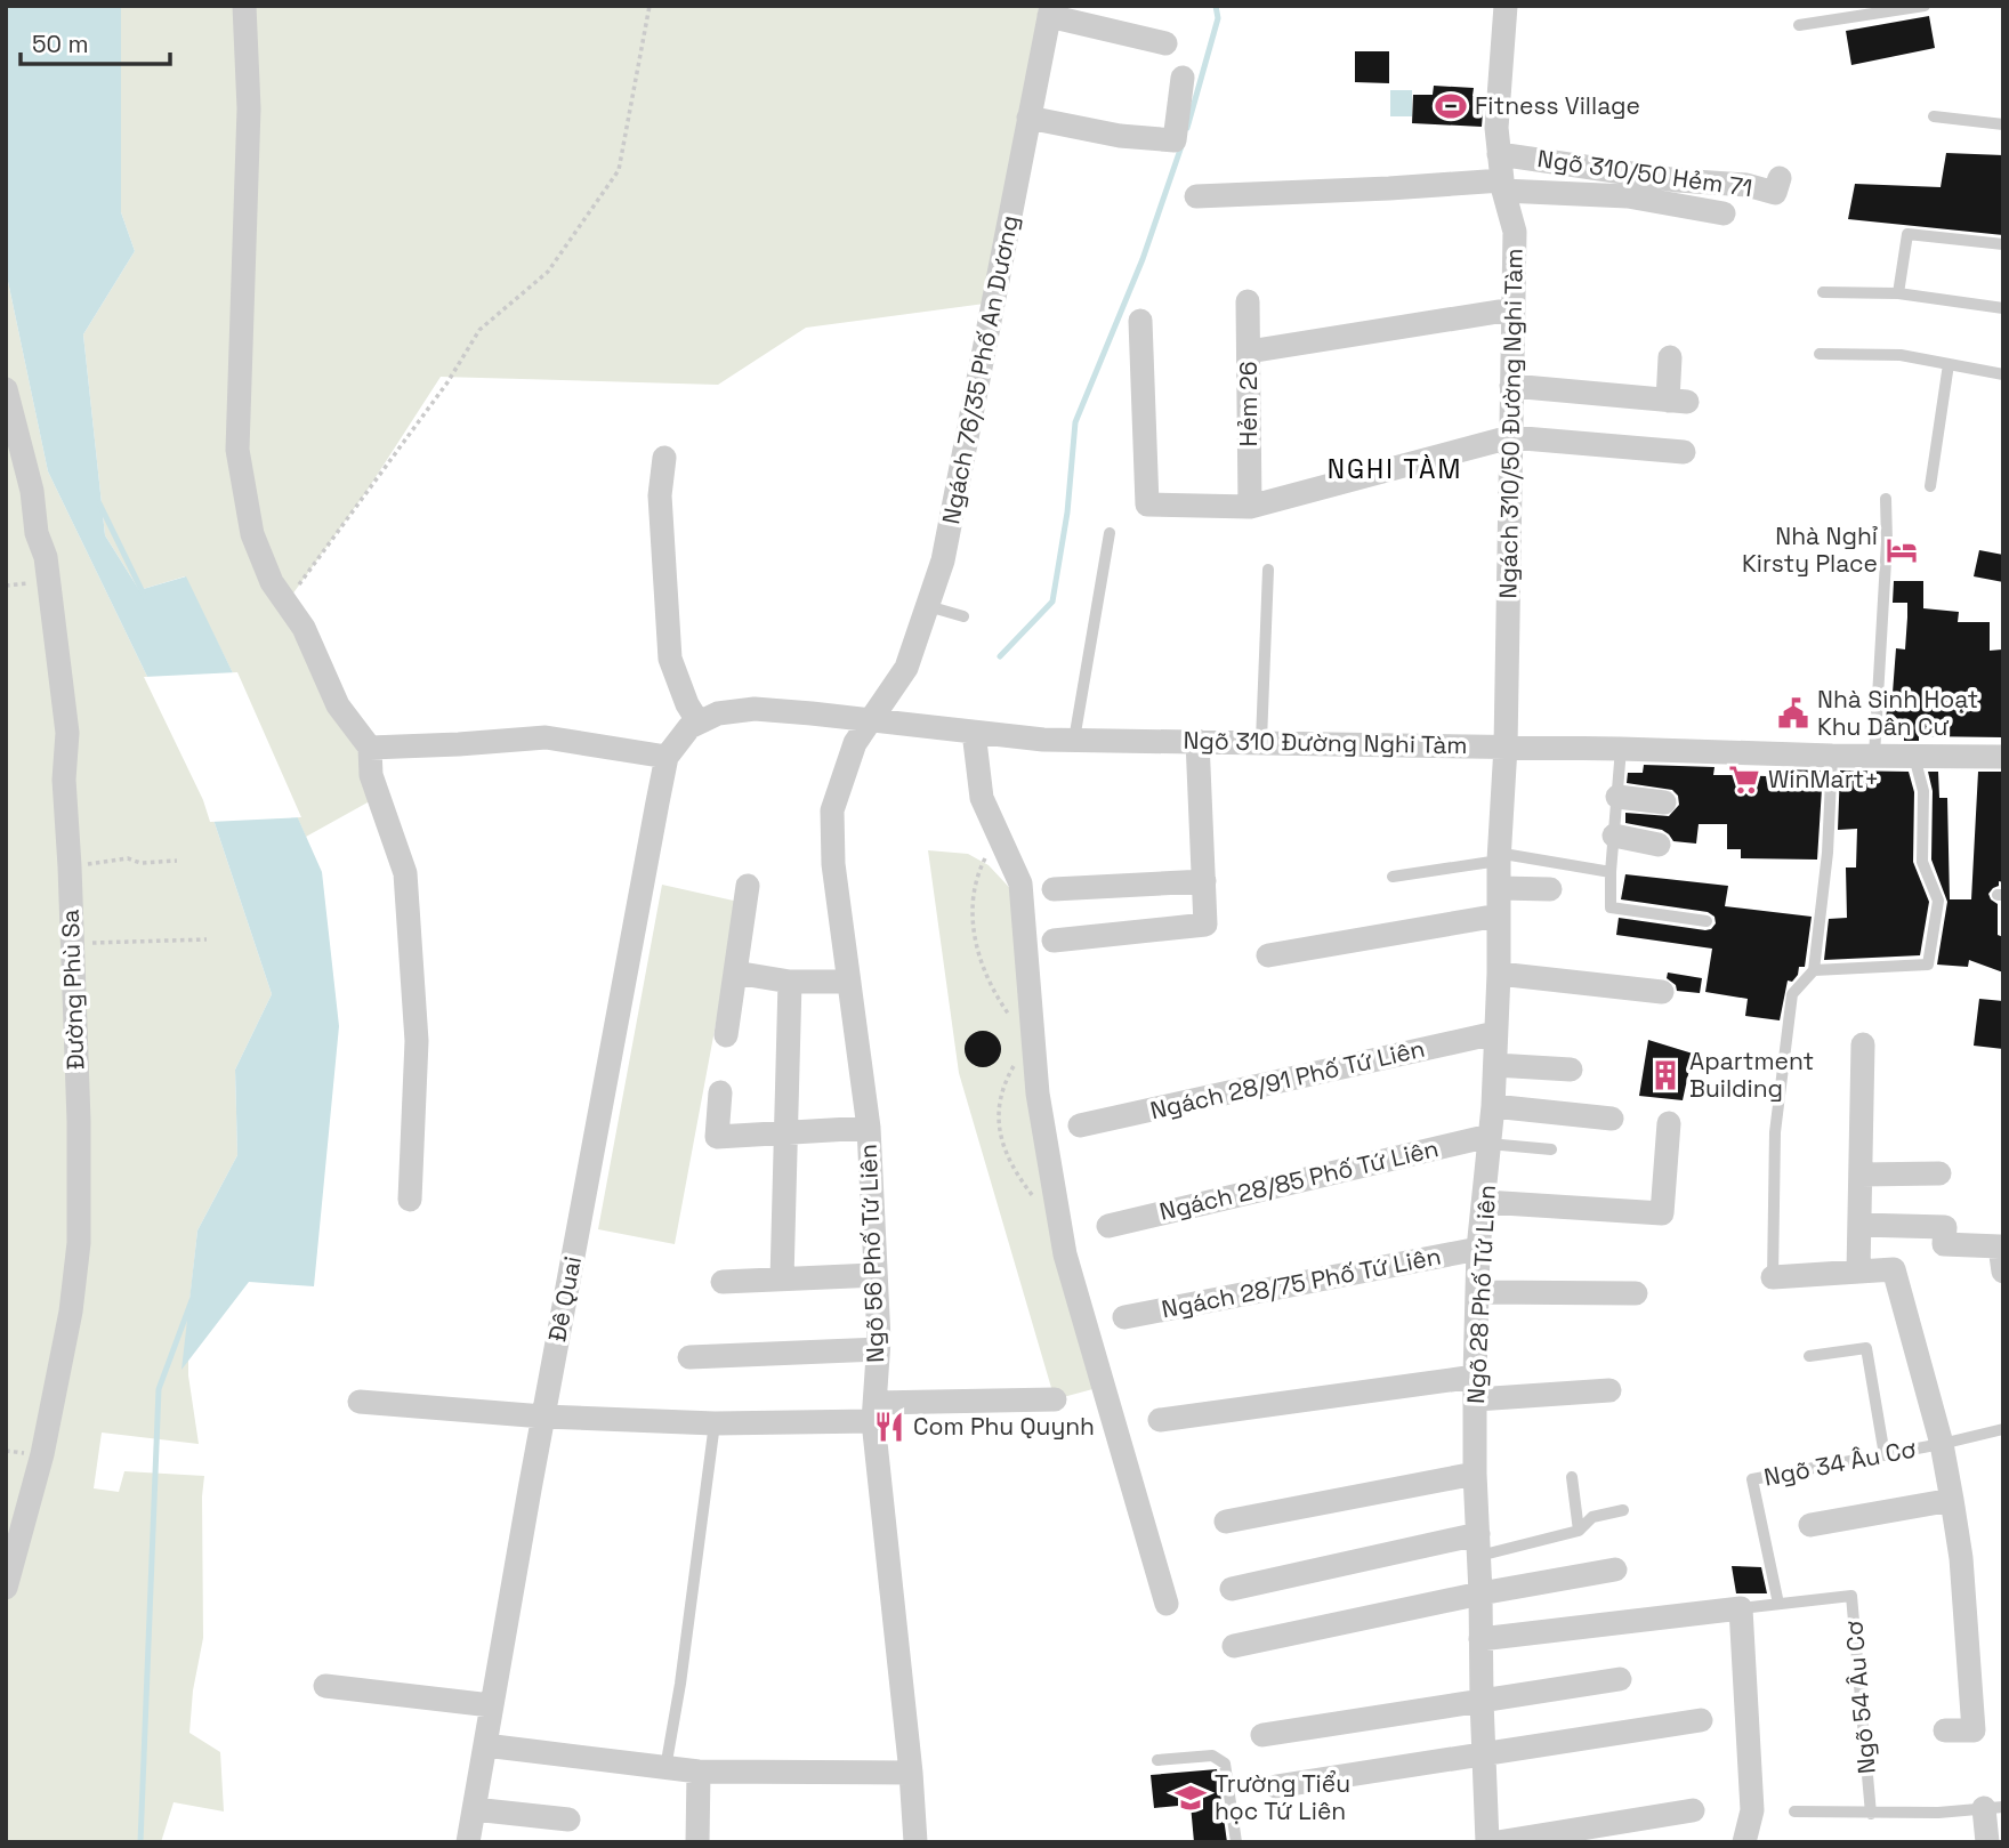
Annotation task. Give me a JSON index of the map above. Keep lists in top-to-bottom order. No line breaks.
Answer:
{"streets":{"street":["Ngõ 310/50 Hẻm 71","Ngách 76/35 Phố An Dương","Hẻm 26","Ngách 310/50 Đường Nghi Tàm","Ngõ 310 Đường Nghi Tàm","Đường Phù Sa","Ngách 28/91 Phố Tứ Liên","Ngách 28/85 Phố Tứ Liên","Ngõ 56 Phố Tứ Liên","Ngách 28/75 Phố Tứ Liên","Ngõ 28 Phố Tứ Liên","Đê Quai"],"lane":["Ngõ 34 Âu Cơ","Ngõ 54 Âu Cơ"]},"crossings":[["Ngõ 310/50 Hẻm 71","Ngách 310/50 Đường Nghi Tàm"],["Ngách 76/35 Phố An Dương","Ngõ 310 Đường Nghi Tàm"],["Ngách 76/35 Phố An Dương","Ngõ 56 Phố Tứ Liên"],["Ngách 310/50 Đường Nghi Tàm","Ngõ 310 Đường Nghi Tàm"],["Ngách 310/50 Đường Nghi Tàm","Ngõ 28 Phố Tứ Liên"],["Ngõ 310 Đường Nghi Tàm","Ngõ 56 Phố Tứ Liên"],["Ngõ 310 Đường Nghi Tàm","Ngõ 28 Phố Tứ Liên"],["Ngõ 310 Đường Nghi Tàm","Đê Quai"],["Ngách 28/91 Phố Tứ Liên","Ngõ 28 Phố Tứ Liên"],["Ngách 28/85 Phố Tứ Liên","Ngõ 28 Phố Tứ Liên"],["Ngách 28/75 Phố Tứ Liên","Ngõ 28 Phố Tứ Liên"],["Ngõ 34 Âu Cơ","Ngõ 54 Âu Cơ"]],"districts":["NGHI TÀM"],"places":{"sports":["Fitness Village"],"hotel":["Nhà Nghỉ Kirsty Place"],"public building":["Nhà Sinh Hoạt Khu Dân Cư"],"supermarket":["WinMart+"],"building":["Apartment Building"],"restaurant":["Com Phu Quynh"],"school or university":["Trường Tiểu học Tứ Liên"]},"scale_bar":"50 m"}
